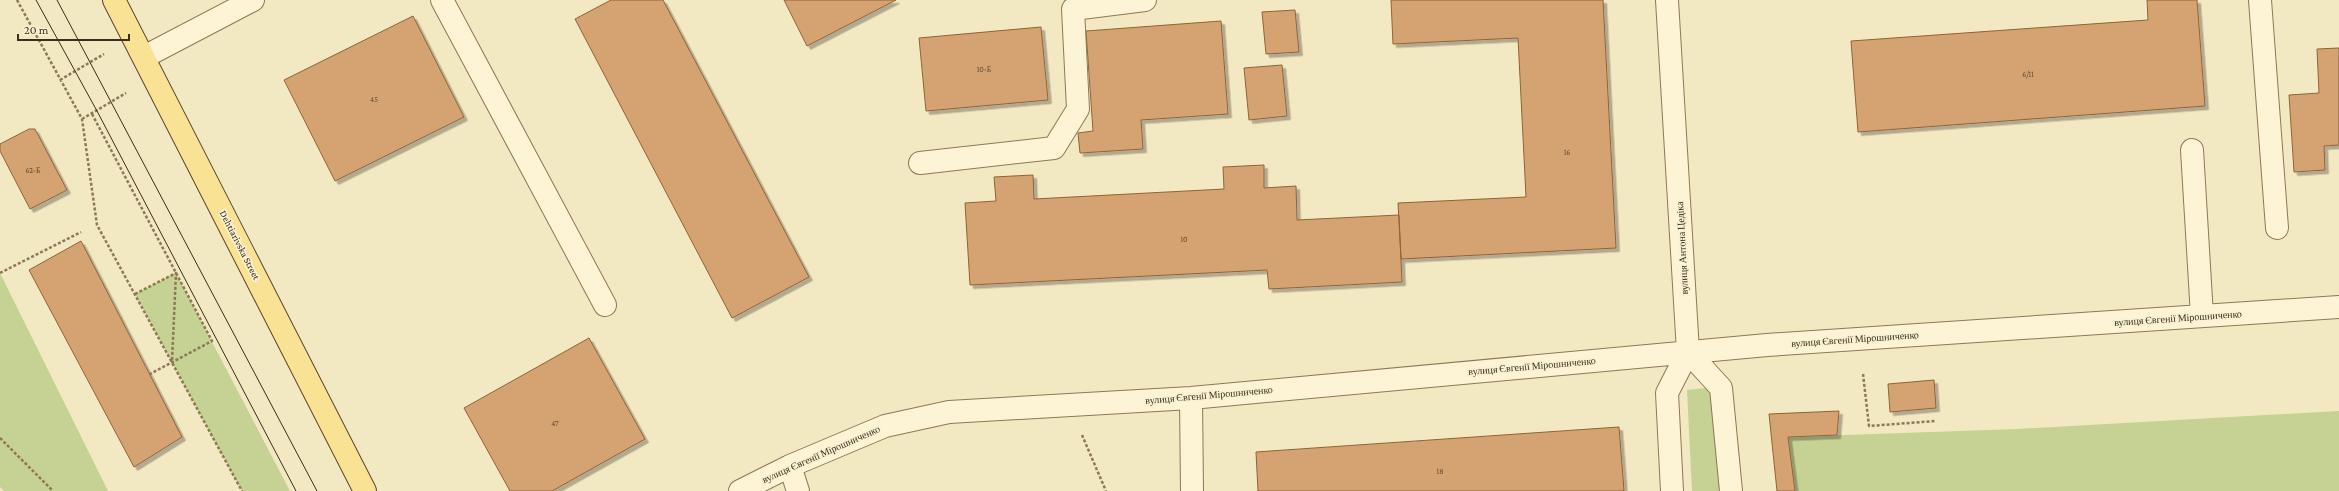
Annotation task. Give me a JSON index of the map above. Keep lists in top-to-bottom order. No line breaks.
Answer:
{"streets":{"main road":["Dehtiarivska Street"],"street":["вулиця Антона Цедіка","вулиця Євгенії Мірошниченко"]},"crossings":[["вулиця Антона Цедіка","вулиця Євгенії Мірошниченко"]],"house_numbers":["10-Б","6/11","45","16","62-Б","10","47","18"],"scale_bar":"20 m"}
